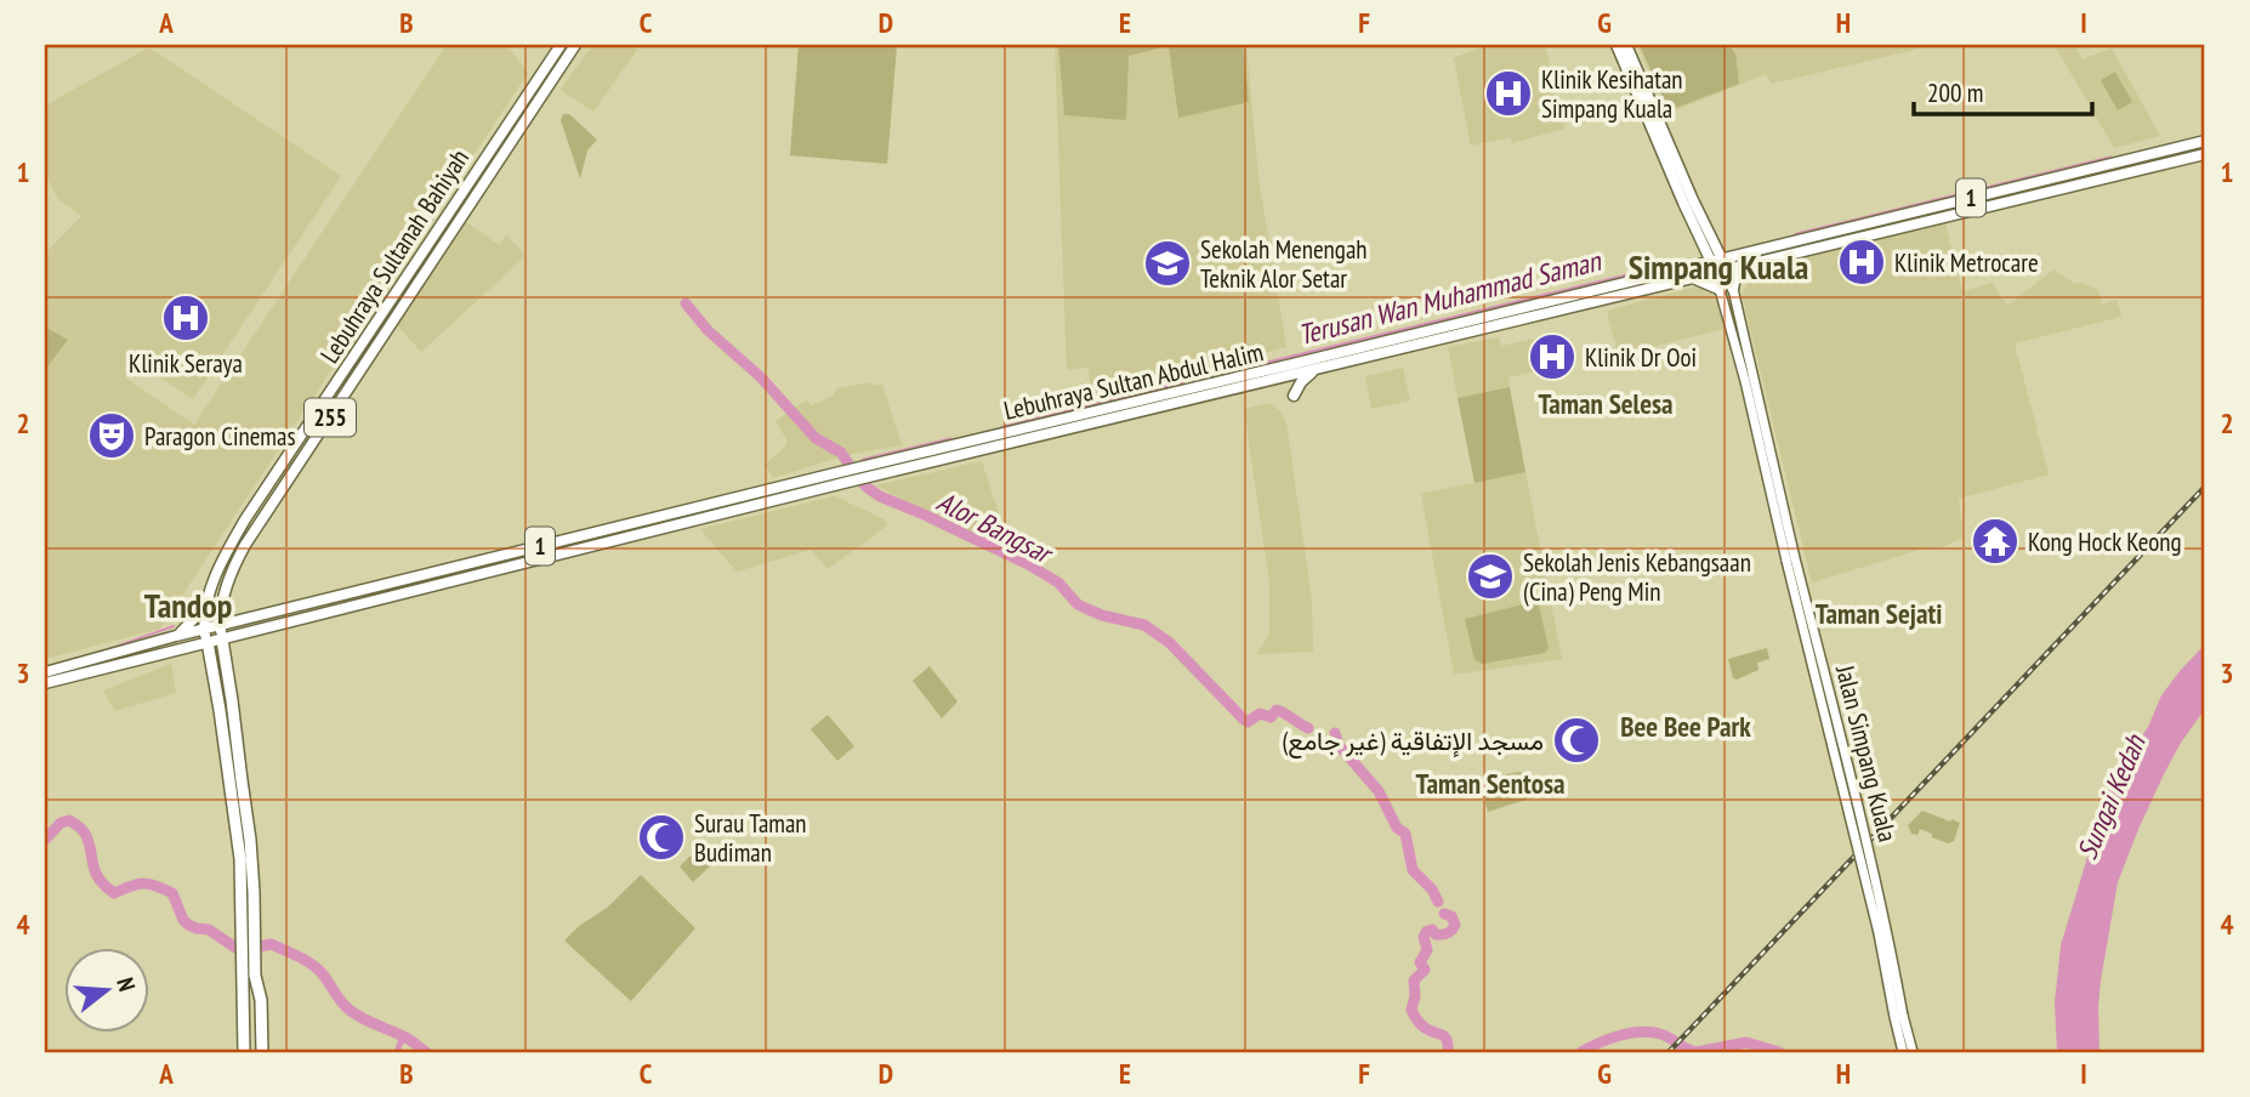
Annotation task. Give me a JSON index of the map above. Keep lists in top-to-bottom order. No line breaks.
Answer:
{"streets":{"main road":["1","Lebuhraya Sultanah Bahiyah","Lebuhraya Sultan Abdul Halim","255","Jalan Simpang Kuala"]},"crossings":[["1","Lebuhraya Sultanah Bahiyah"],["1","Lebuhraya Sultan Abdul Halim"],["Lebuhraya Sultanah Bahiyah","Lebuhraya Sultan Abdul Halim"],["Lebuhraya Sultan Abdul Halim","Jalan Simpang Kuala"]],"districts":["Simpang Kuala","Taman Selesa","Tandop","Taman Sejati","Bee Bee Park","Taman Sentosa"],"water":["Terusan Wan Muhammad Saman","Alor Bangsar","Sungai Kedah"],"places":{"hospital":["Klinik Kesihatan Simpang Kuala","Klinik Metrocare","Klinik Seraya","Klinik Dr Ooi"],"school or university":["Sekolah Menengah Teknik Alor Setar","Sekolah Jenis Kebangsaan (Cina) Peng Min"],"theatre":["Paragon Cinemas"],"temple":["Kong Hock Keong"],"mosque":["مسجد الإتفاقية (غير جامع)","Surau Taman Budiman"]},"scale_bar":"200 m","north":"right","grid":{"columns":["A","B","C","D","E","F","G","H","I"],"rows":["1","2","3","4"]}}
